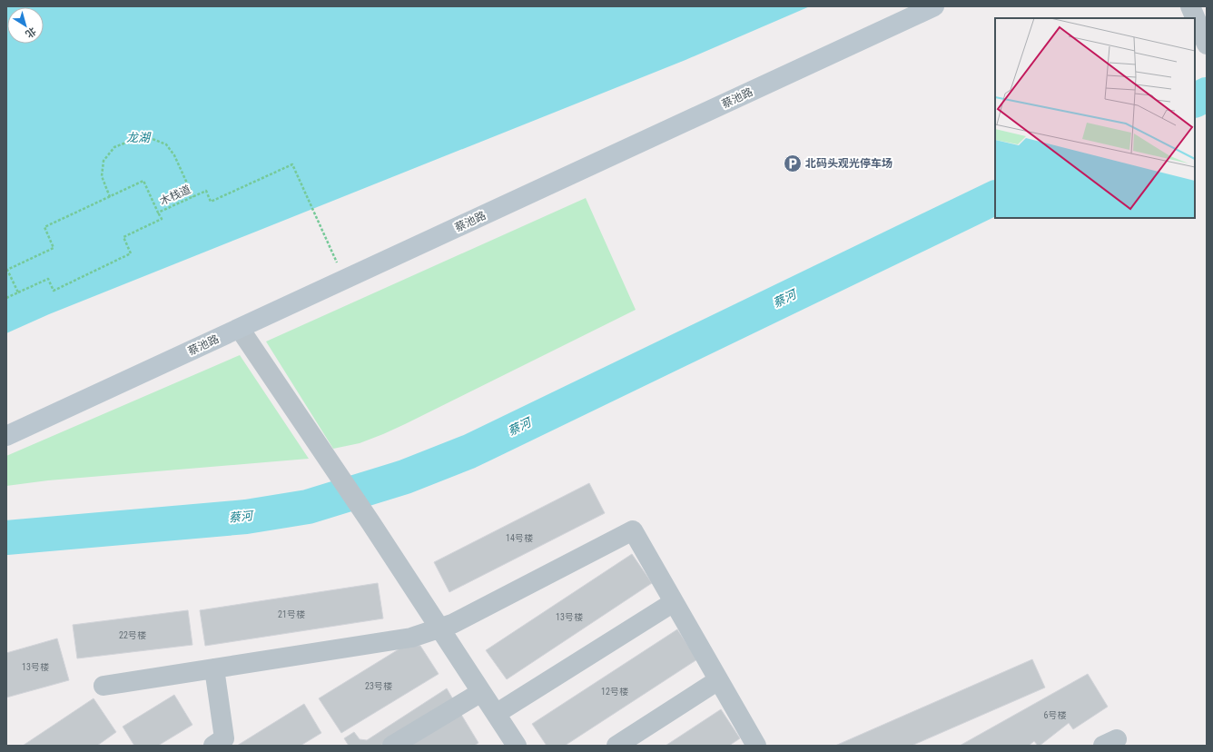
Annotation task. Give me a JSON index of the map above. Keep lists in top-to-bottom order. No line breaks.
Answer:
{"streets":{"street":["蔡池路"],"path":["木栈道"]},"crossings":[["蔡池路","木栈道"]],"water":["龙湖","蔡河"],"places":{"parking":["北码头观光停车场"]},"house_numbers":["14号楼","21号楼","13号楼","22号楼","13号楼","23号楼","12号楼","6号楼"],"north":"bottom right"}
